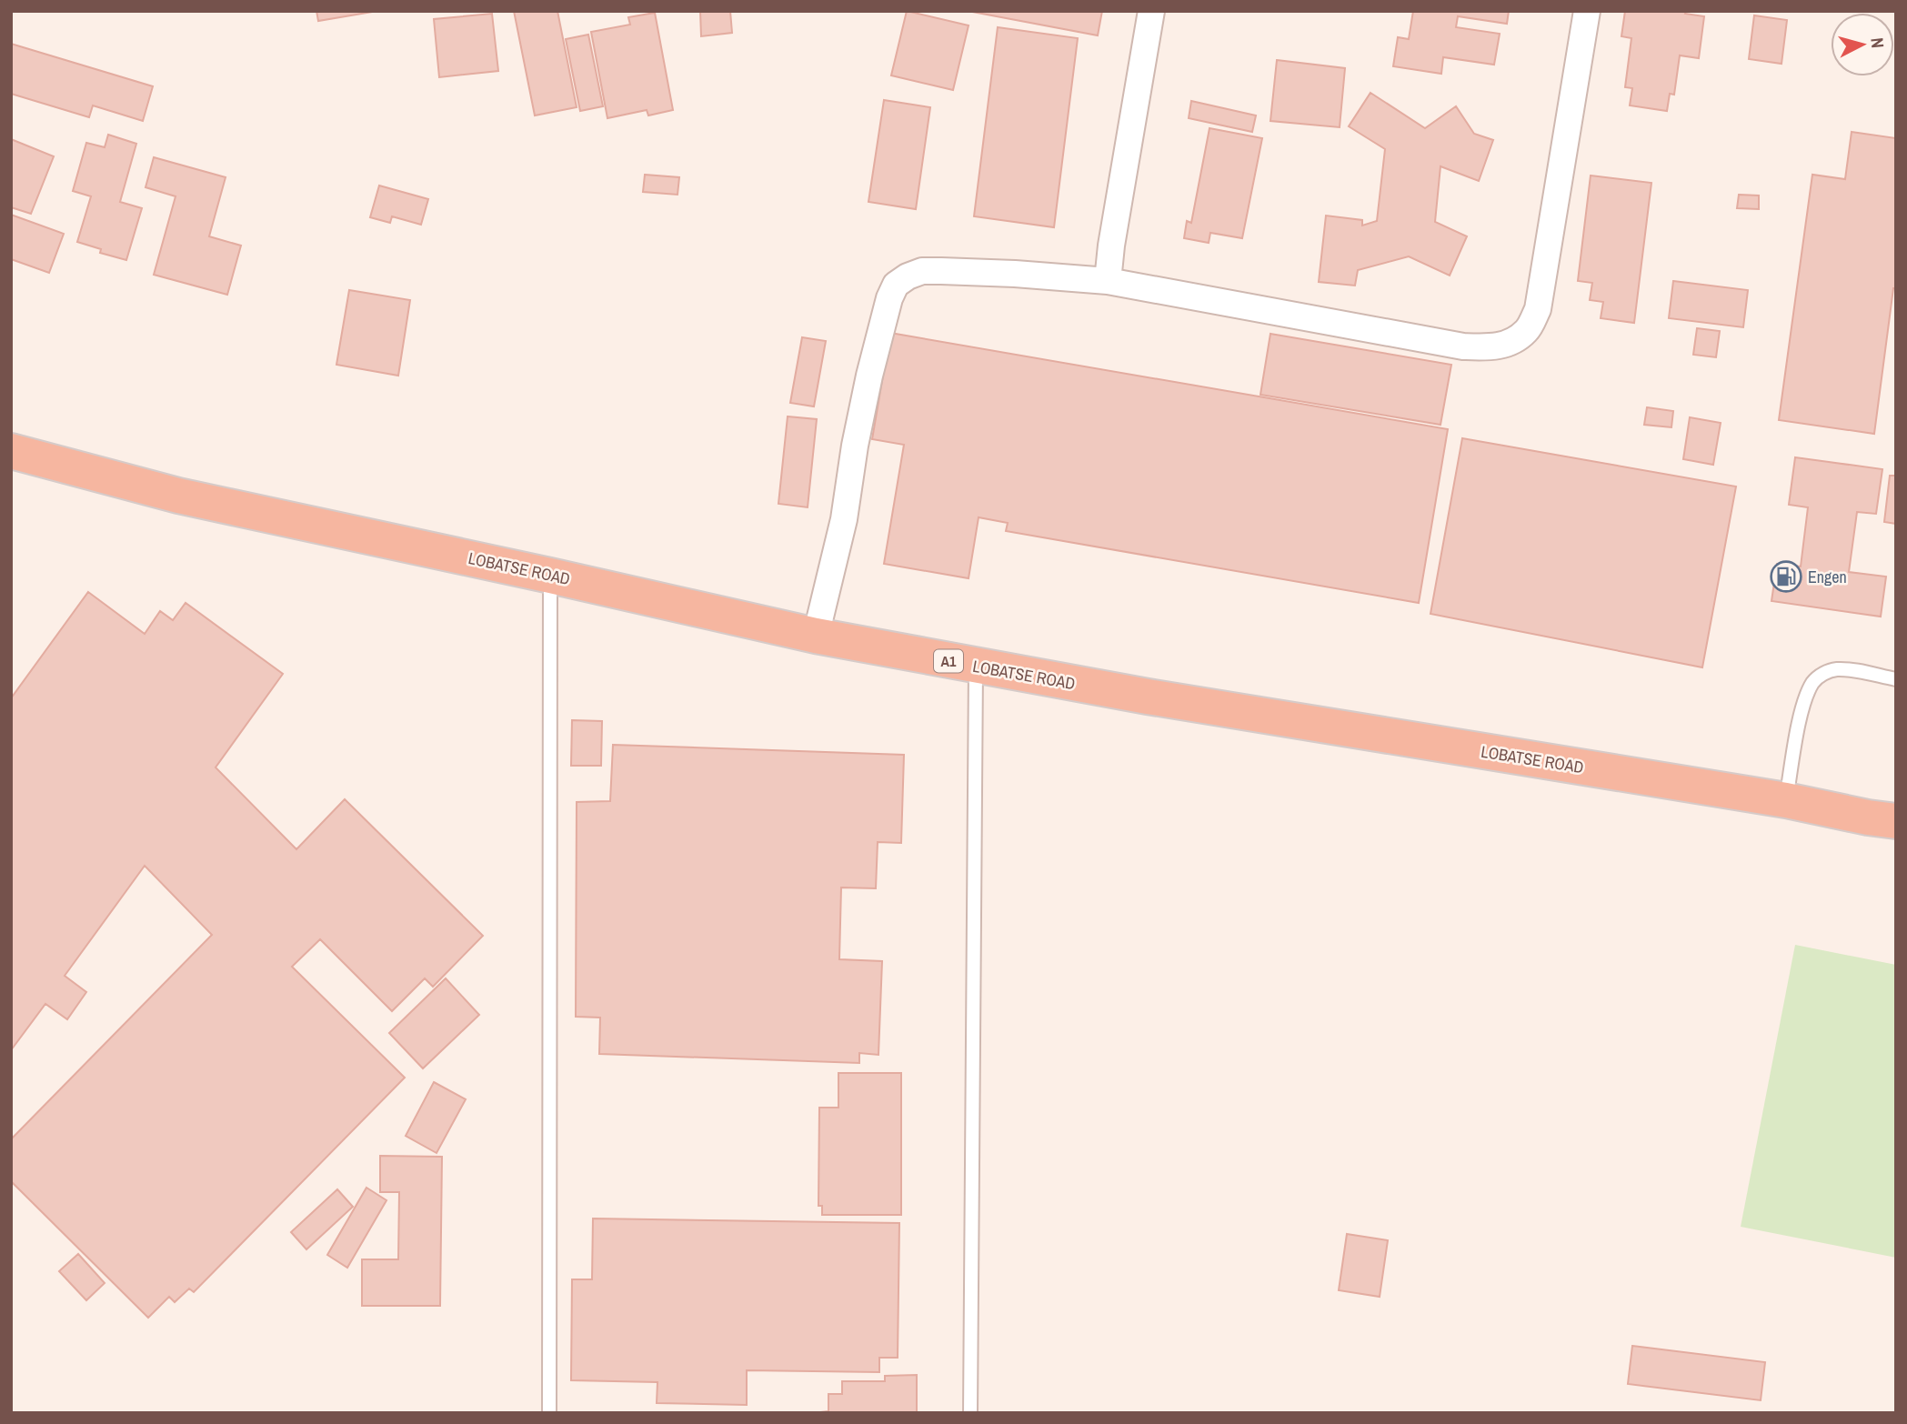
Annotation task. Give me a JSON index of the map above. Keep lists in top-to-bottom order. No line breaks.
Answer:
{"streets":{"highway":["LOBATSE ROAD","A1"]},"places":{"fuel station":["Engen"]},"north":"right"}
